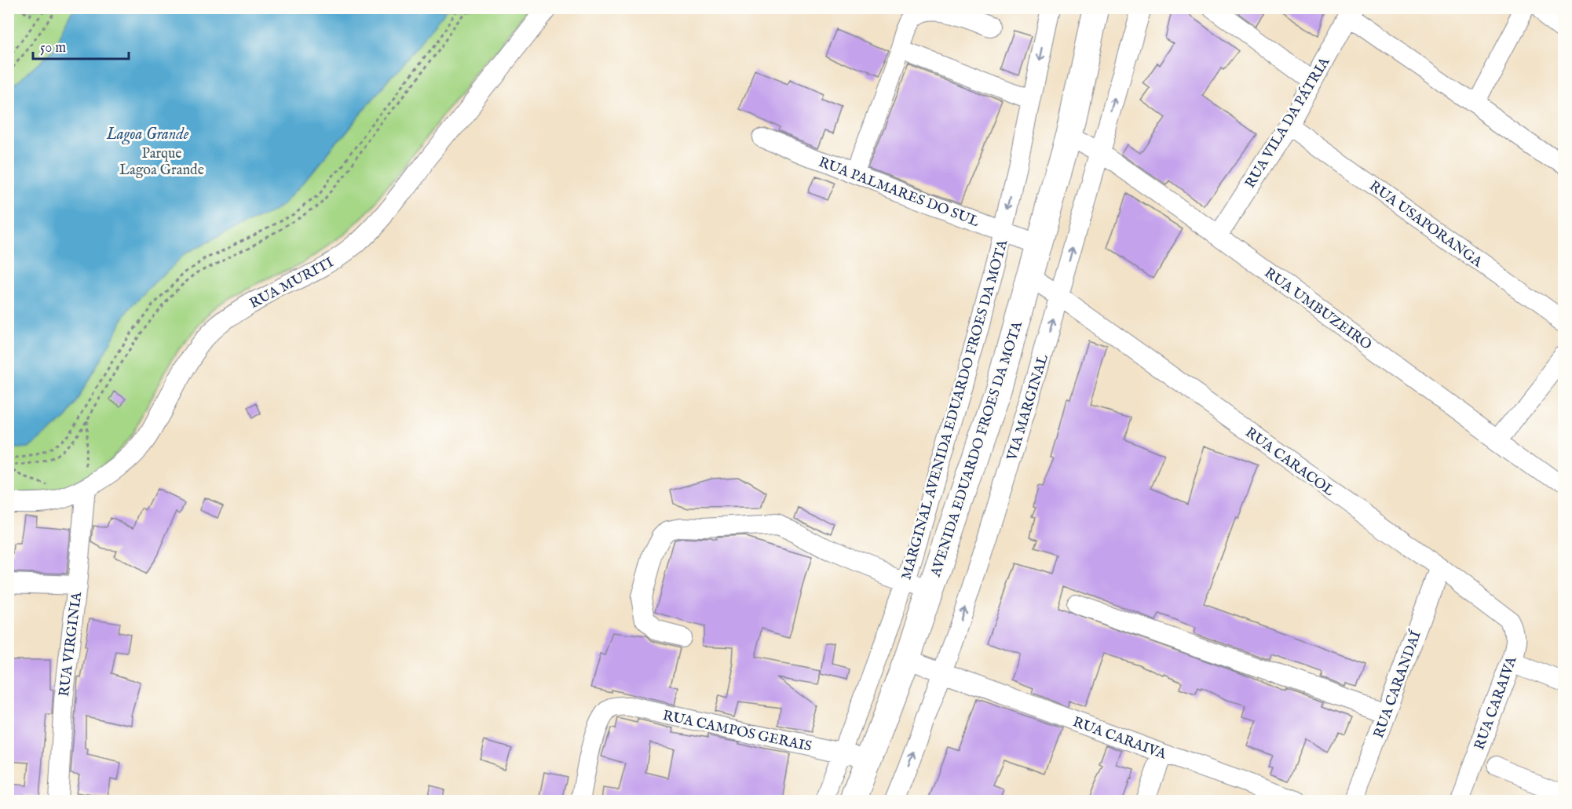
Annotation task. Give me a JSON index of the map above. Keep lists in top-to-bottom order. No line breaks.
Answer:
{"streets":{"highway":["AVENIDA EDUARDO FROES DA MOTA"],"street":["RUA VILA DA PÁTRIA","RUA PALMARES DO SUL","RUA USAPORANGA","RUA MURITI","RUA UMBUZEIRO","VIA MARGINAL","MARGINAL AVENIDA EDUARDO FROES DA MOTA","RUA CARACOL","RUA VIRGINIA","RUA CARANDAÍ","RUA CARAIVA","RUA CAMPOS GERAIS"]},"crossings":[["RUA VILA DA PÁTRIA","RUA USAPORANGA"],["RUA VILA DA PÁTRIA","RUA UMBUZEIRO"],["RUA PALMARES DO SUL","MARGINAL AVENIDA EDUARDO FROES DA MOTA"],["RUA PALMARES DO SUL","AVENIDA EDUARDO FROES DA MOTA"],["RUA MURITI","RUA VIRGINIA"],["RUA UMBUZEIRO","VIA MARGINAL"],["RUA UMBUZEIRO","AVENIDA EDUARDO FROES DA MOTA"],["VIA MARGINAL","RUA CARACOL"],["VIA MARGINAL","RUA CARAIVA"],["MARGINAL AVENIDA EDUARDO FROES DA MOTA","RUA CAMPOS GERAIS"],["AVENIDA EDUARDO FROES DA MOTA","RUA CARACOL"],["AVENIDA EDUARDO FROES DA MOTA","RUA CARAIVA"],["AVENIDA EDUARDO FROES DA MOTA","RUA CAMPOS GERAIS"],["RUA CARACOL","RUA CARANDAÍ"],["RUA CARACOL","RUA CARAIVA"]],"one_way":["VIA MARGINAL"],"water":["Lagoa Grande"],"parks":["Parque Lagoa Grande"],"scale_bar":"50 m"}
